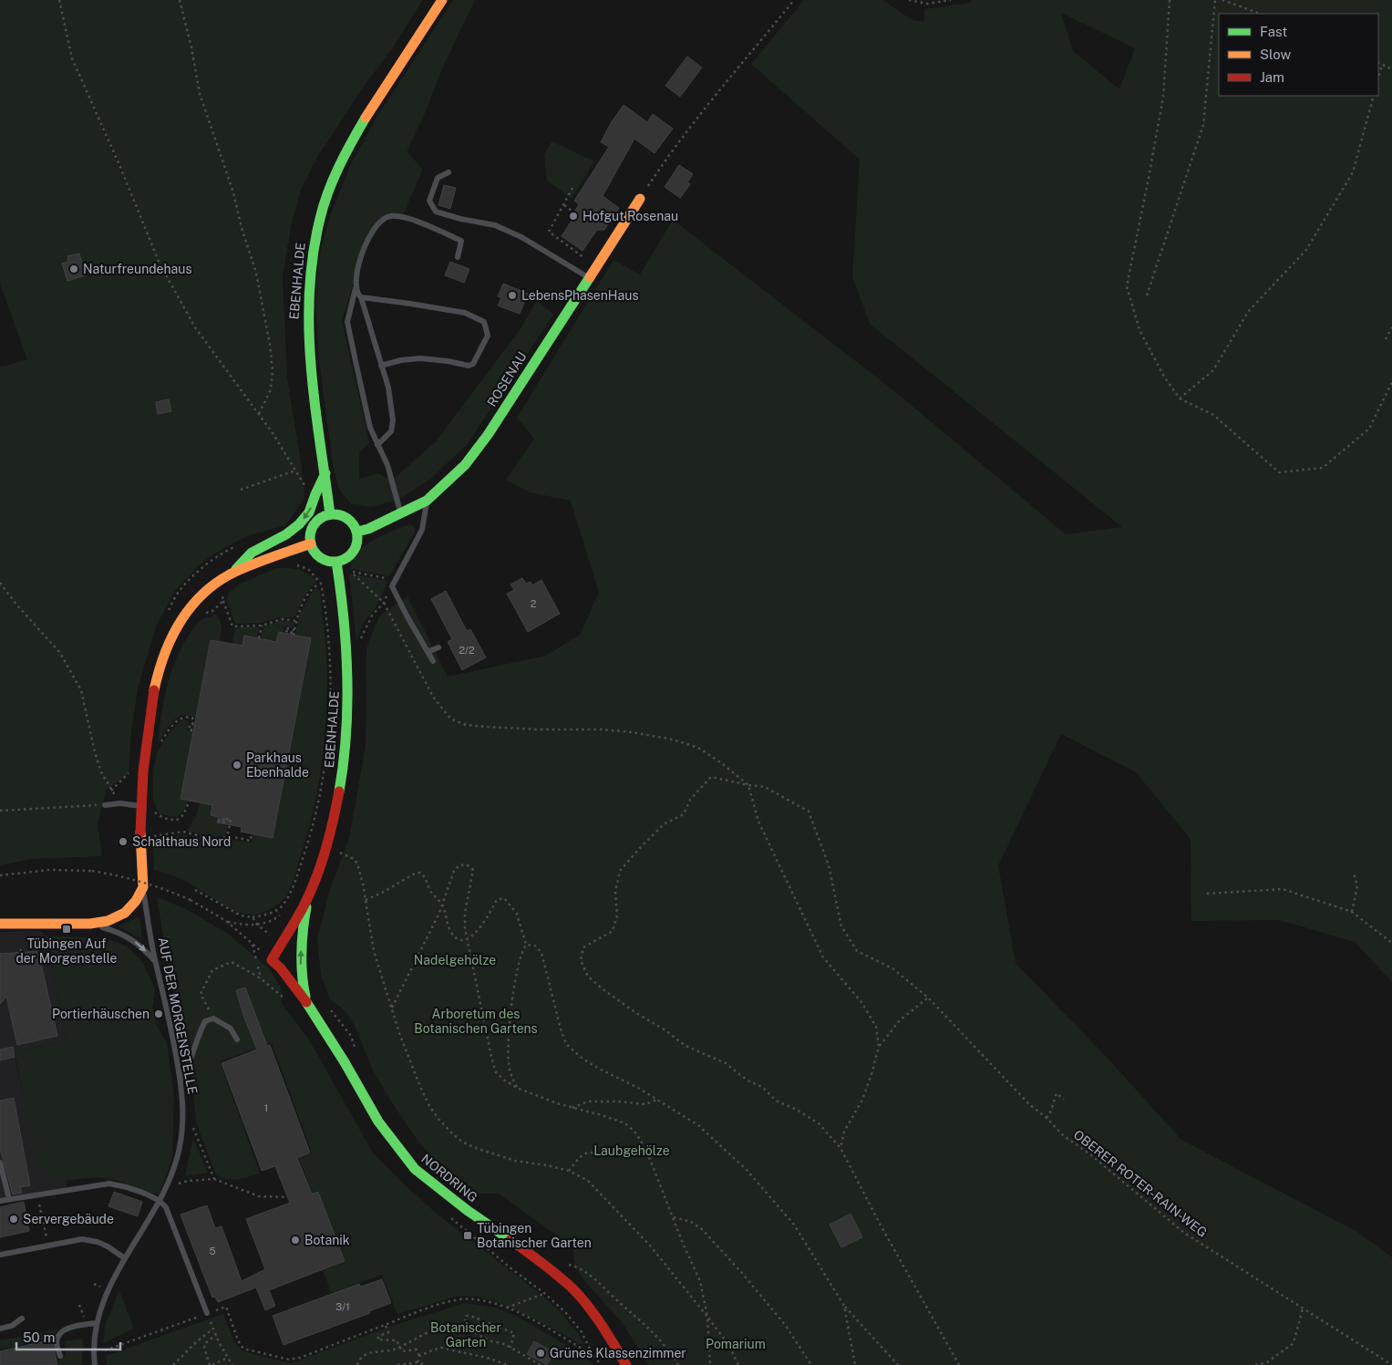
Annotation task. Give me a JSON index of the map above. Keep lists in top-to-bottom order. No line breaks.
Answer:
{"streets":{"street":["EBENHALDE","ROSENAU","NORDRING"],"lane":["AUF DER MORGENSTELLE"],"path":["OBERER ROTER-RAIN-WEG"]},"crossings":[["EBENHALDE","ROSENAU"],["EBENHALDE","NORDRING"]],"parks":["Nadelgehölze","Arboretum des Botanischen Gartens","Laubgehölze","Botanischer Garten","Pomarium"],"places":{"other":["Hofgut Rosenau","Naturfreundehaus","LebensPhasenHaus","Parkhaus Ebenhalde","Schalthaus Nord","Portierhäuschen","Servergebäude","Botanik","Grünes Klassenzimmer"],"transit":["Tübingen Auf der Morgenstelle","Tübingen Botanischer Garten"]},"house_numbers":["2","2/2","1","5","3/1"],"legend":["Fast","Slow","Jam"],"scale_bar":"50 m"}
